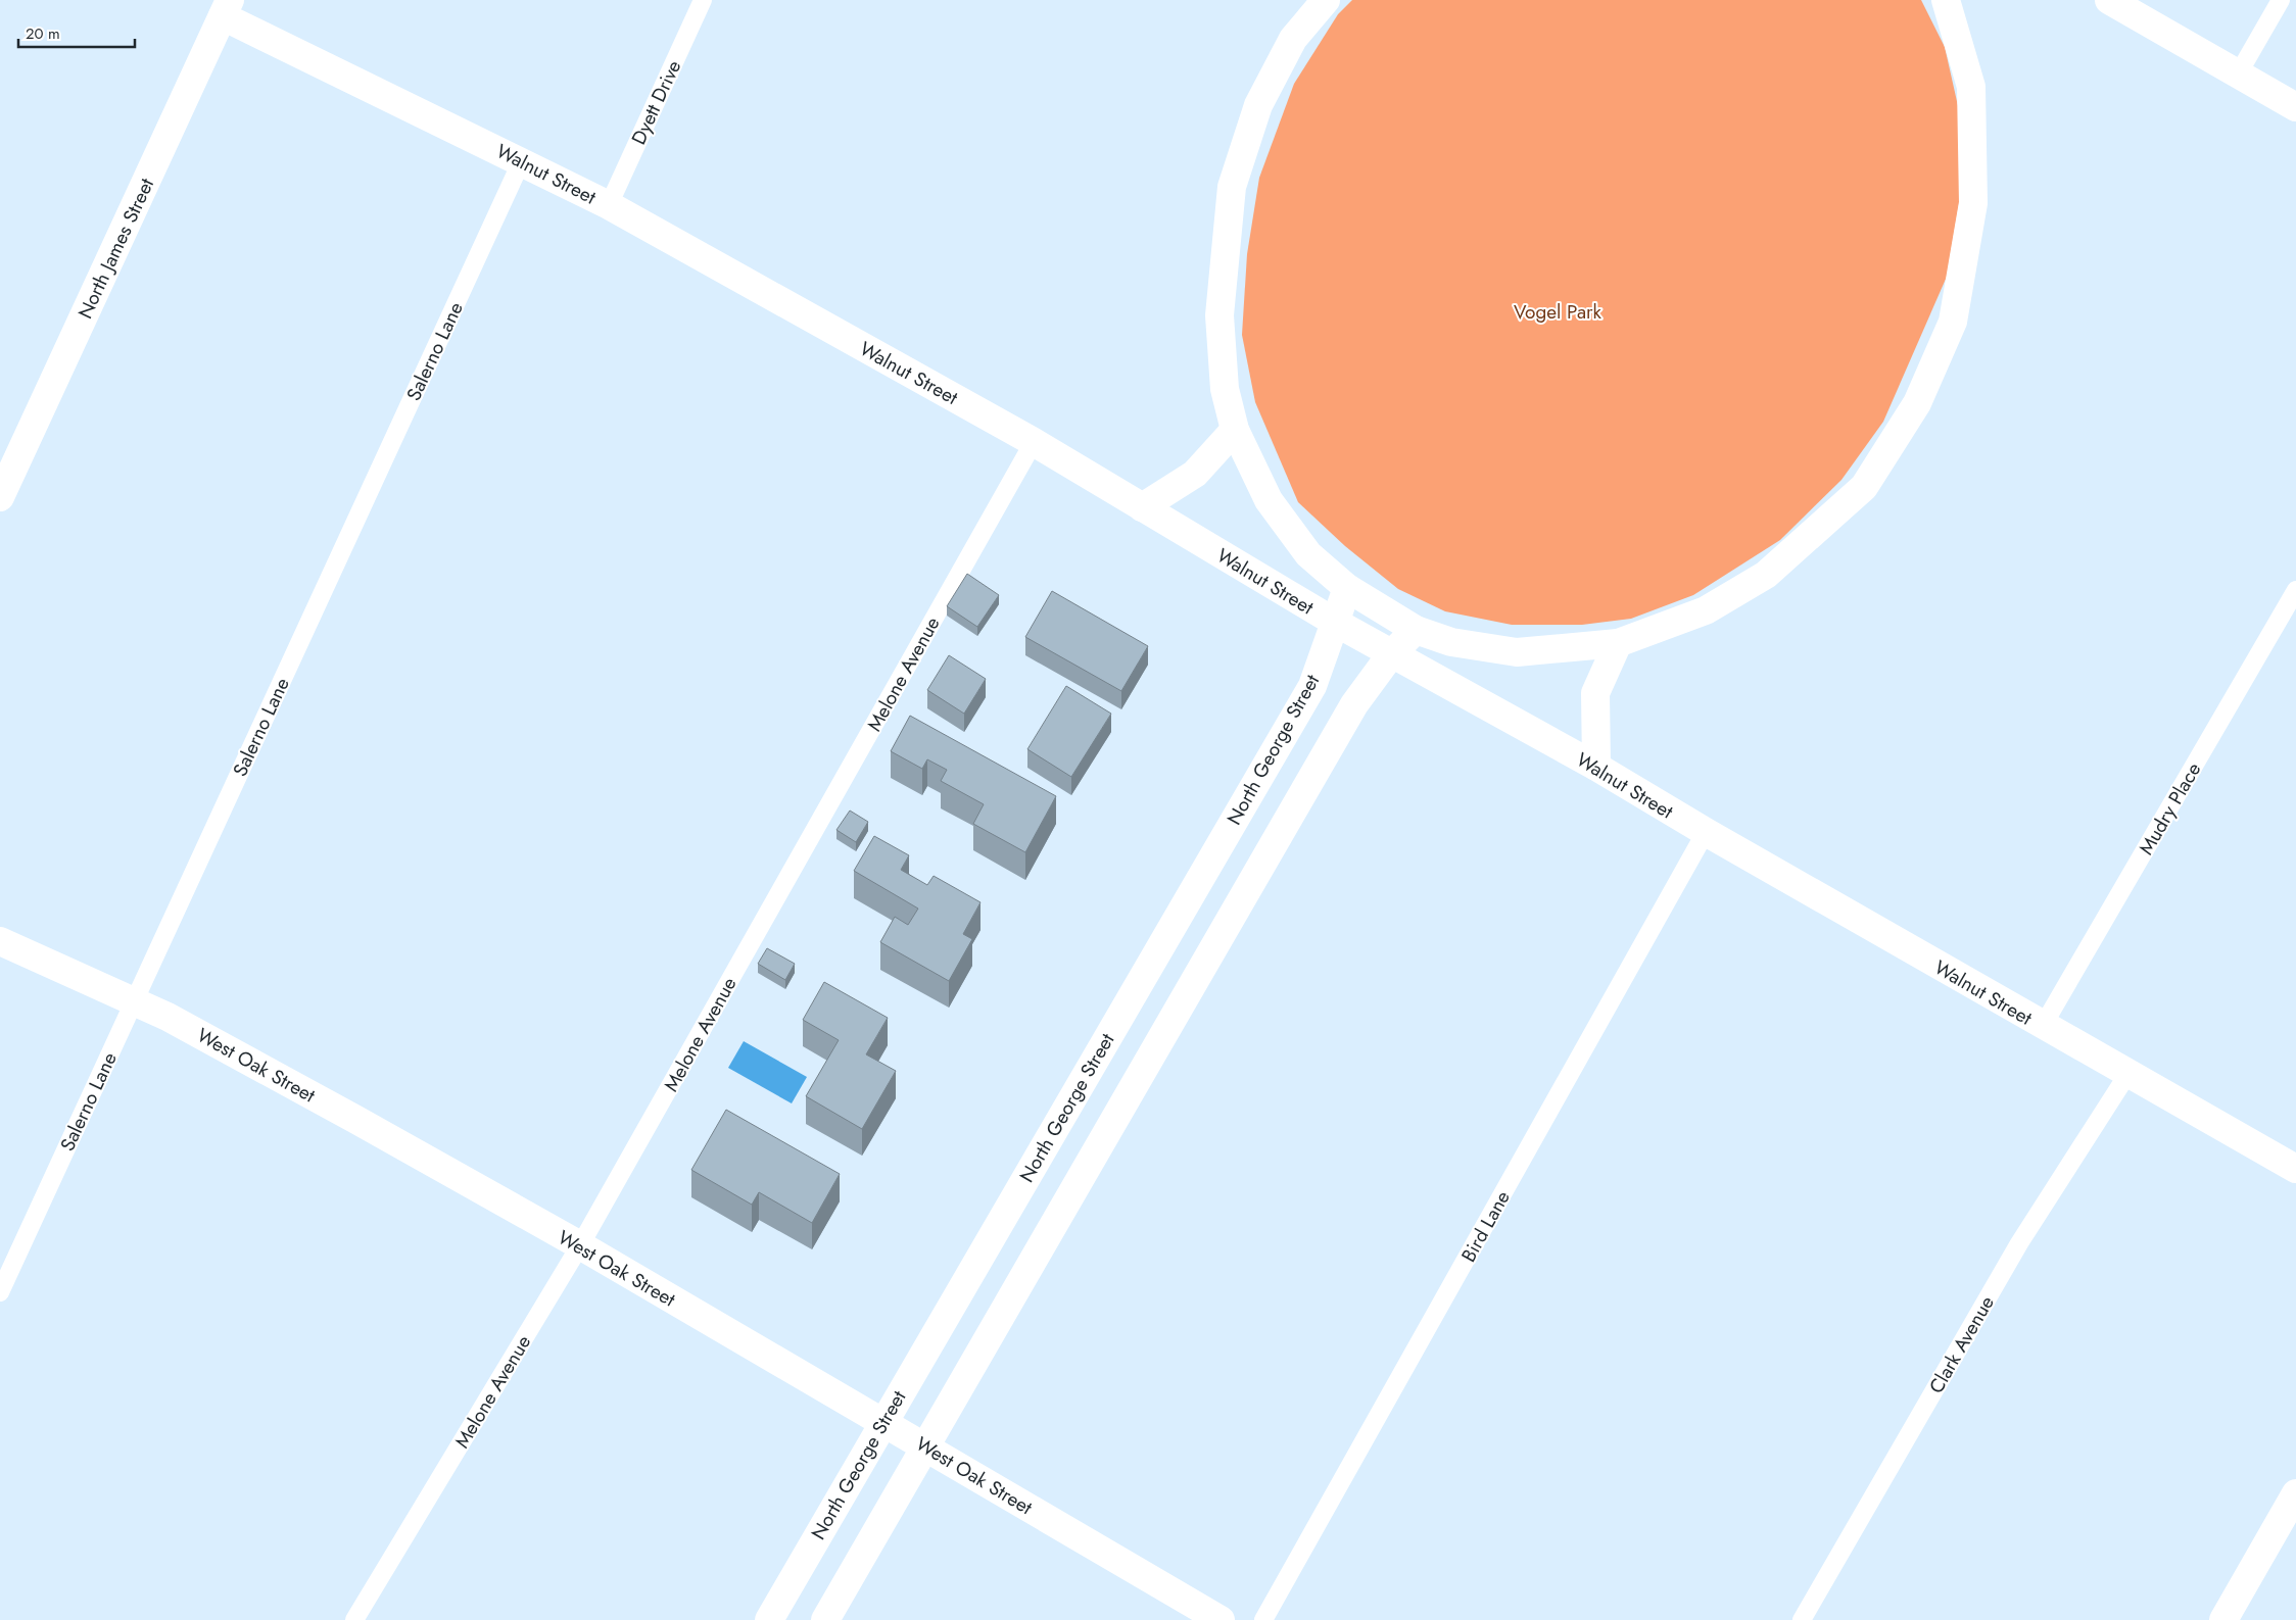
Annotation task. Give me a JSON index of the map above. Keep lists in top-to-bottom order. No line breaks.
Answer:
{"streets":{"street":["Walnut Street","North James Street","North George Street","West Oak Street"],"lane":["Dyett Drive","Salerno Lane","Melone Avenue","Mudry Place","Bird Lane","Clark Avenue"]},"crossings":[["Dyett Drive","Walnut Street"],["Walnut Street","North James Street"],["Walnut Street","Salerno Lane"],["Walnut Street","Melone Avenue"],["Walnut Street","North George Street"],["Walnut Street","Mudry Place"],["Walnut Street","Bird Lane"],["Walnut Street","Clark Avenue"],["Salerno Lane","West Oak Street"],["Melone Avenue","West Oak Street"],["North George Street","West Oak Street"]],"parks":["Vogel Park"],"scale_bar":"20 m"}
